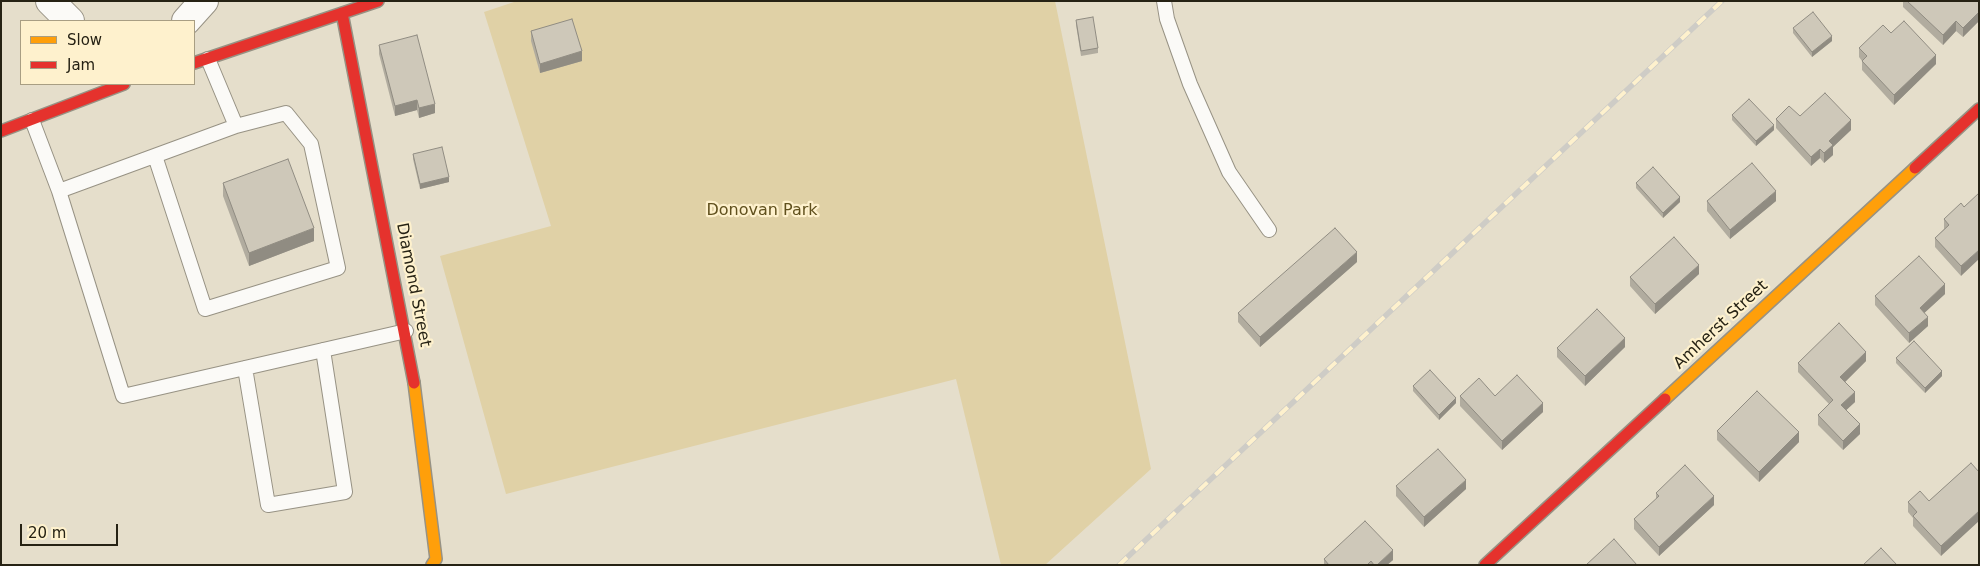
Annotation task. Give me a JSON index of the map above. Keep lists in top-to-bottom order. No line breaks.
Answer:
{"streets":{"street":["Diamond Street","Amherst Street"]},"parks":["Donovan Park"],"legend":["Slow","Jam"],"scale_bar":"20 m"}
